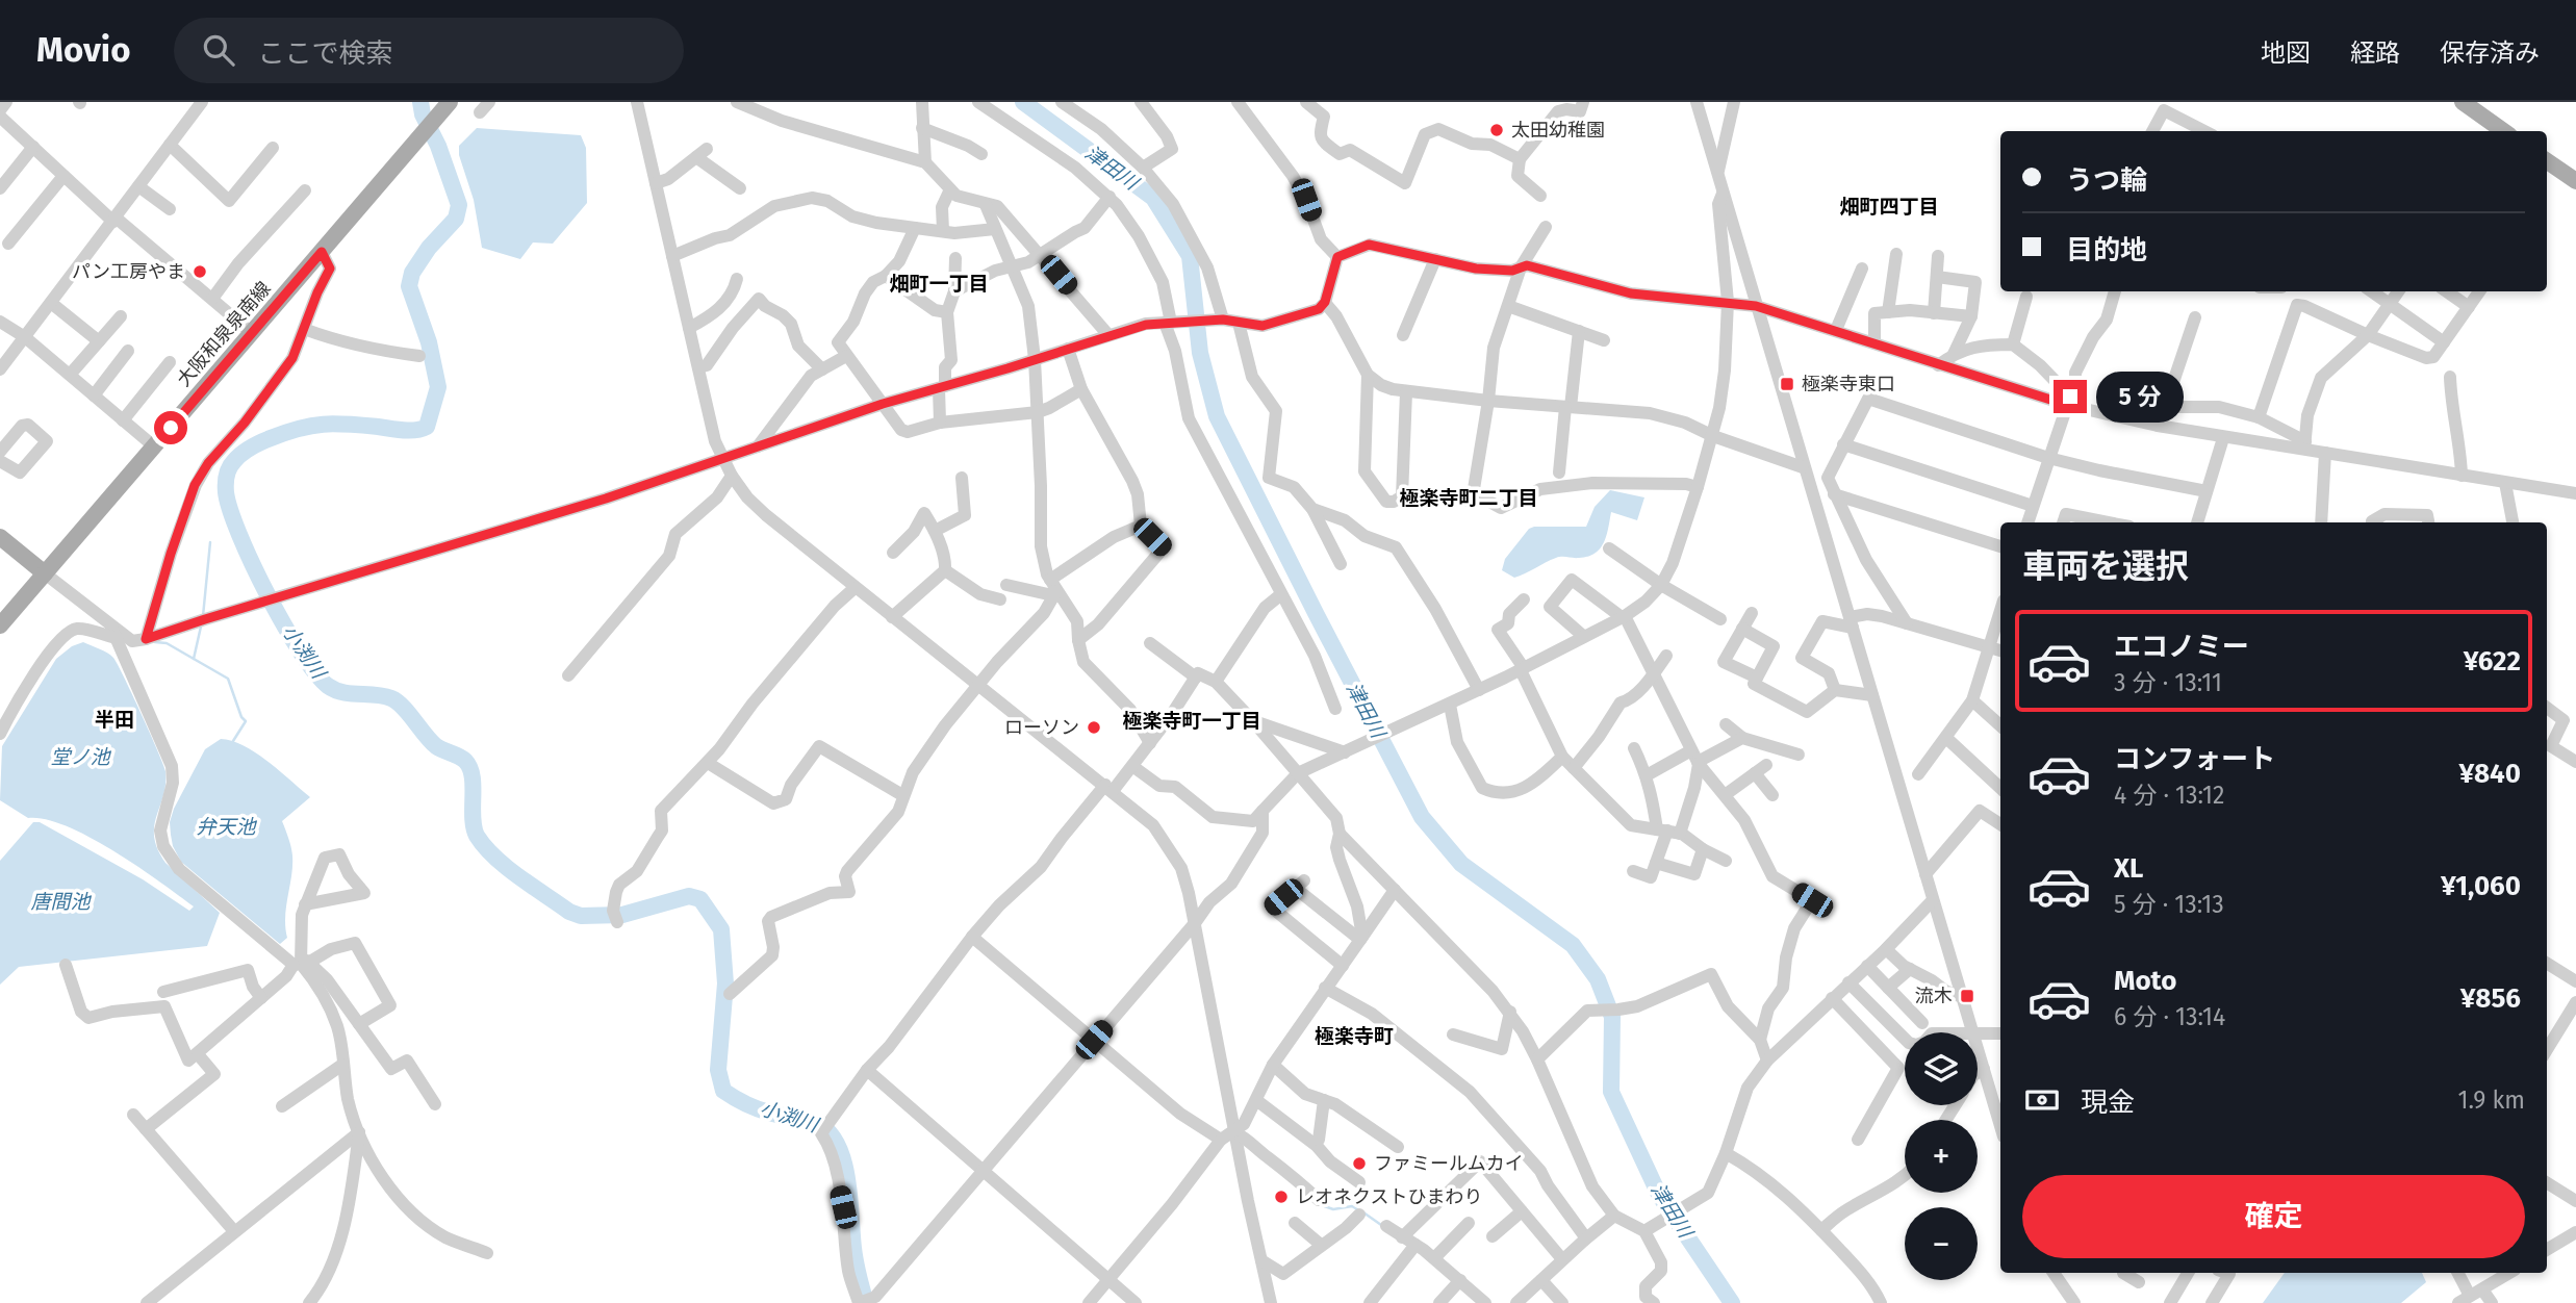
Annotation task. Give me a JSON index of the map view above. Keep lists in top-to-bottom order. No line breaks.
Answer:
{"streets":{"main road":["大阪和泉泉南線"]},"districts":["畑町四丁目","畑町一丁目","極楽寺町二丁目","半田","極楽寺町一丁目","極楽寺町"],"water":["津田川","小渕川","堂ノ池","弁天池","唐間池"],"places":{"other":["太田幼稚園","パン工房やま","ローソン","ファミールムカイ","レオネクストひまわり"],"transit":["極楽寺東口","流木"]},"page":{"header":"Movio","search":"ここで検索","nav":["地図","経路","保存済み"],"banner":["うつ輪","目的地"],"bubble":"5 分","heading":"車両を選択","list":[{"name":"エコノミー","note":"3 分 · 13:11","value":"¥622"},{"name":"コンフォート","note":"4 分 · 13:12","value":"¥840"},{"name":"XL","note":"5 分 · 13:13","value":"¥1,060"},{"name":"Moto","note":"6 分 · 13:14","value":"¥856"}],"map_buttons":["+","−"],"pay":["現金","1.9 km"],"buttons":"確定"}}
